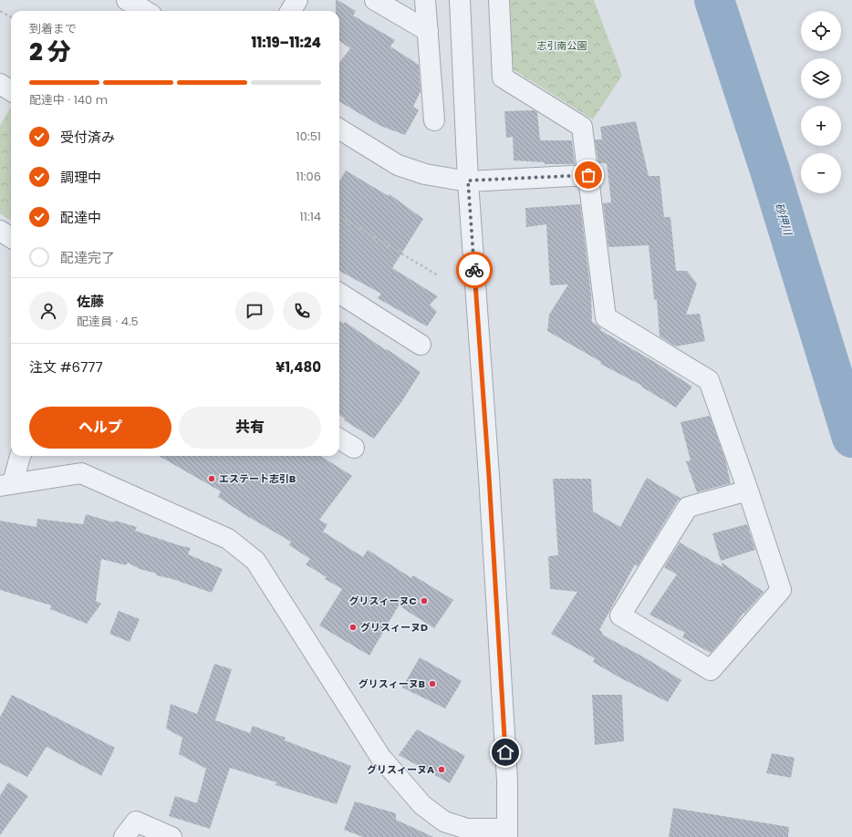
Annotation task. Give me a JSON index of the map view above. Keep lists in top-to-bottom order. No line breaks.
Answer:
{"water":["砂押川"],"parks":["志引南公園"],"places":["エステート志引B","グリスィーヌC","グリスィーヌD","グリスィーヌB","グリスィーヌA"],"page":{"map_buttons":["+","−"],"heading":["2 分","到着まで","11:19–11:24"],"panel":["佐藤","配達員 · 4.5","注文 #6777","¥1,480"],"bar":"配達中 · 140 m","list":[["受付済み","10:51"],["調理中","11:06"],["配達中","11:14"],"配達完了"],"buttons":["ヘルプ","共有"]}}
